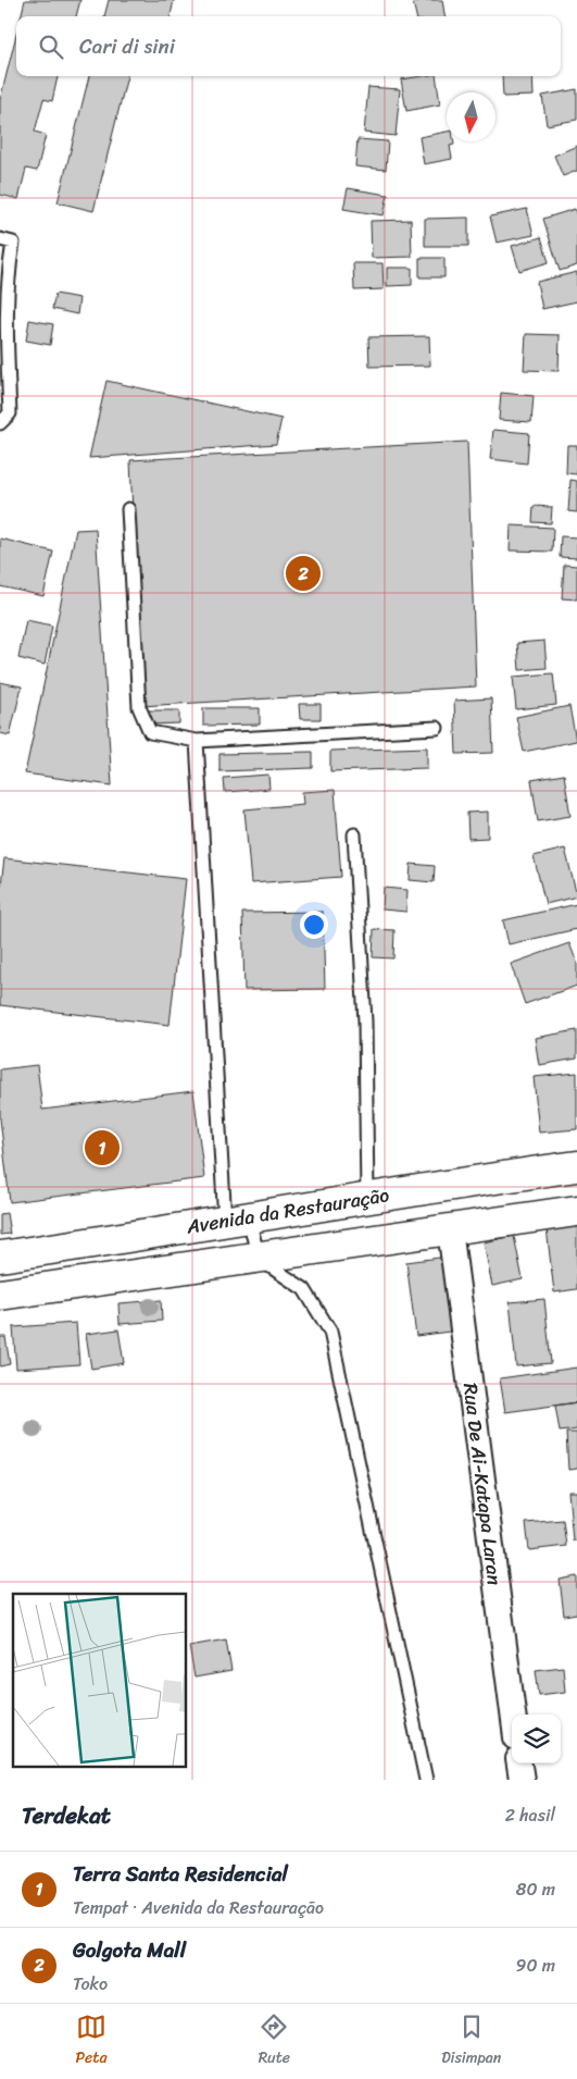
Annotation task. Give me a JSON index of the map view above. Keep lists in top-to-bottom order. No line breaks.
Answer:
{"streets":{"main road":["Avenida da Restauração"],"street":["Rua De Ai-Katapa Laran"]},"north":"bottom","page":{"search":"Cari di sini","pins":["2","1"],"heading":["Terdekat","2 hasil"],"list":[{"mark":"1","name":"Terra Santa Residencial","note":"Tempat · Avenida da Restauração","value":"80 m"},{"mark":"2","name":"Golgota Mall","note":"Toko","value":"90 m"}],"nav":["Peta","Rute","Disimpan"]}}
